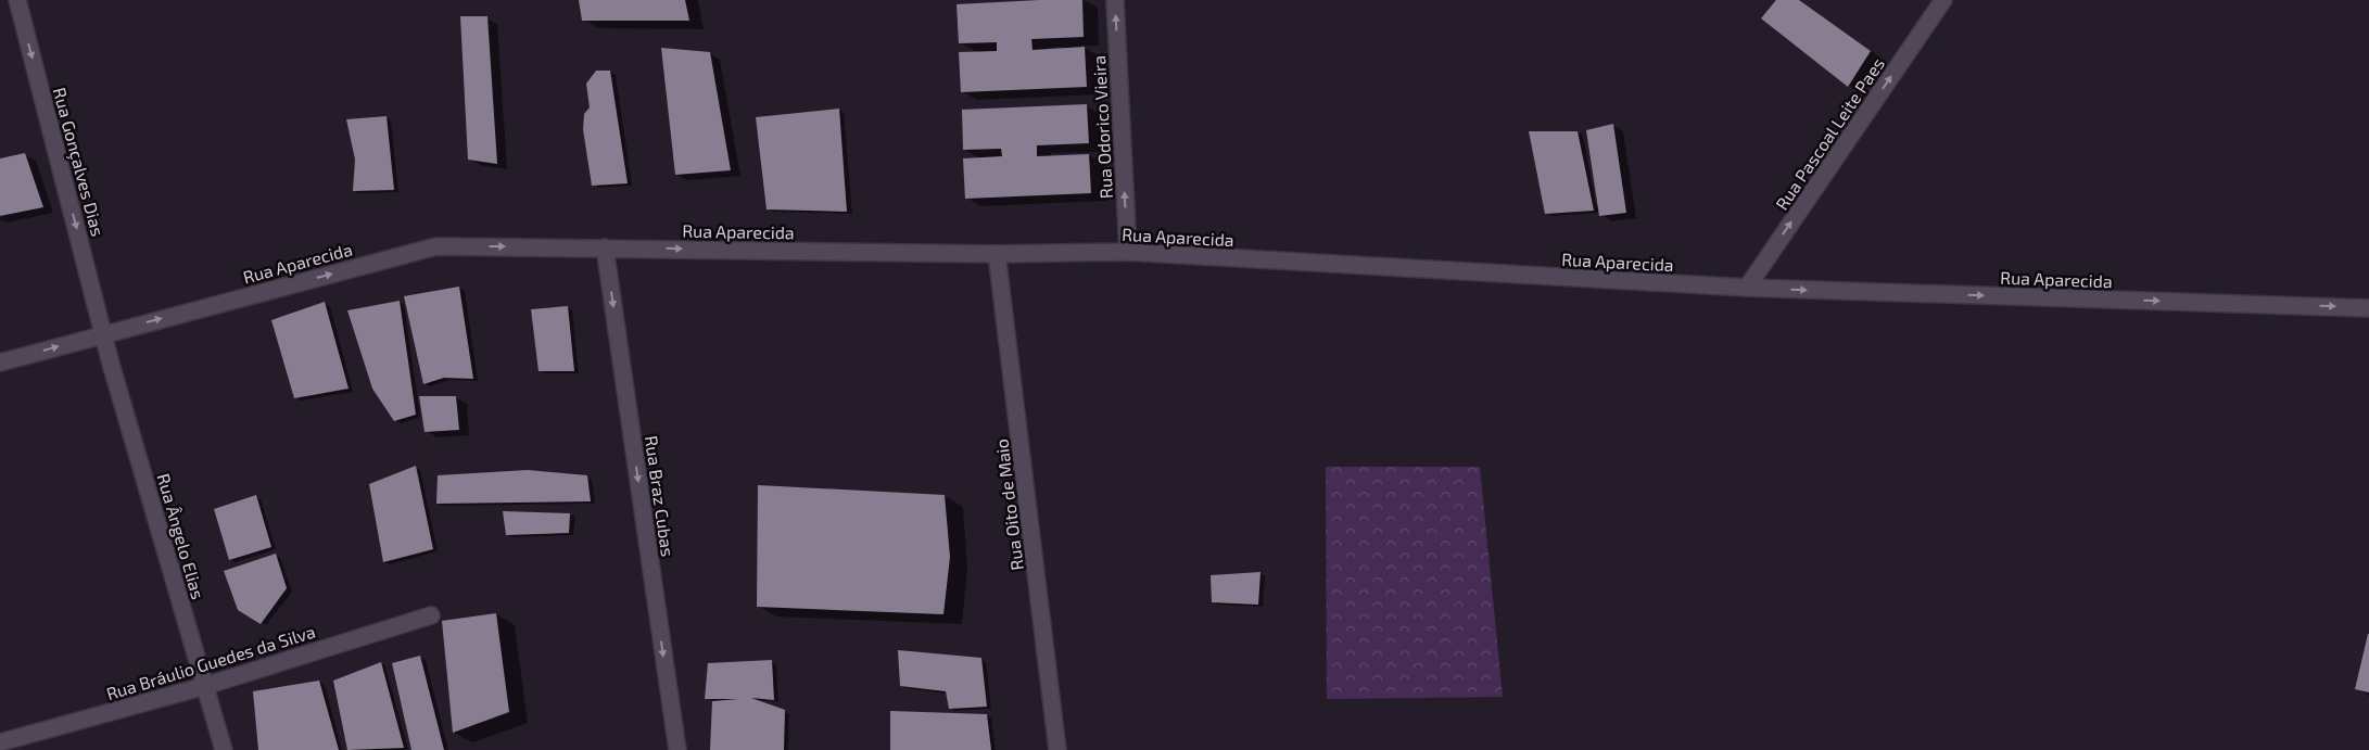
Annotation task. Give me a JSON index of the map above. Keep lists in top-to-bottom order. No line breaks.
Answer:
{"streets":{"street":["Rua Odorico Vieira","Rua Pascoal Leite Paes","Rua Gonçalves Dias","Rua Aparecida","Rua Braz Cubas","Rua Oito de Maio","Rua Ângelo Elias","Rua Bráulio Guedes da Silva"]},"crossings":[["Rua Odorico Vieira","Rua Aparecida"],["Rua Pascoal Leite Paes","Rua Aparecida"],["Rua Gonçalves Dias","Rua Aparecida"],["Rua Gonçalves Dias","Rua Ângelo Elias"],["Rua Aparecida","Rua Braz Cubas"],["Rua Aparecida","Rua Oito de Maio"],["Rua Aparecida","Rua Ângelo Elias"],["Rua Ângelo Elias","Rua Bráulio Guedes da Silva"]],"one_way":["Rua Odorico Vieira","Rua Pascoal Leite Paes","Rua Gonçalves Dias","Rua Aparecida","Rua Braz Cubas"]}
